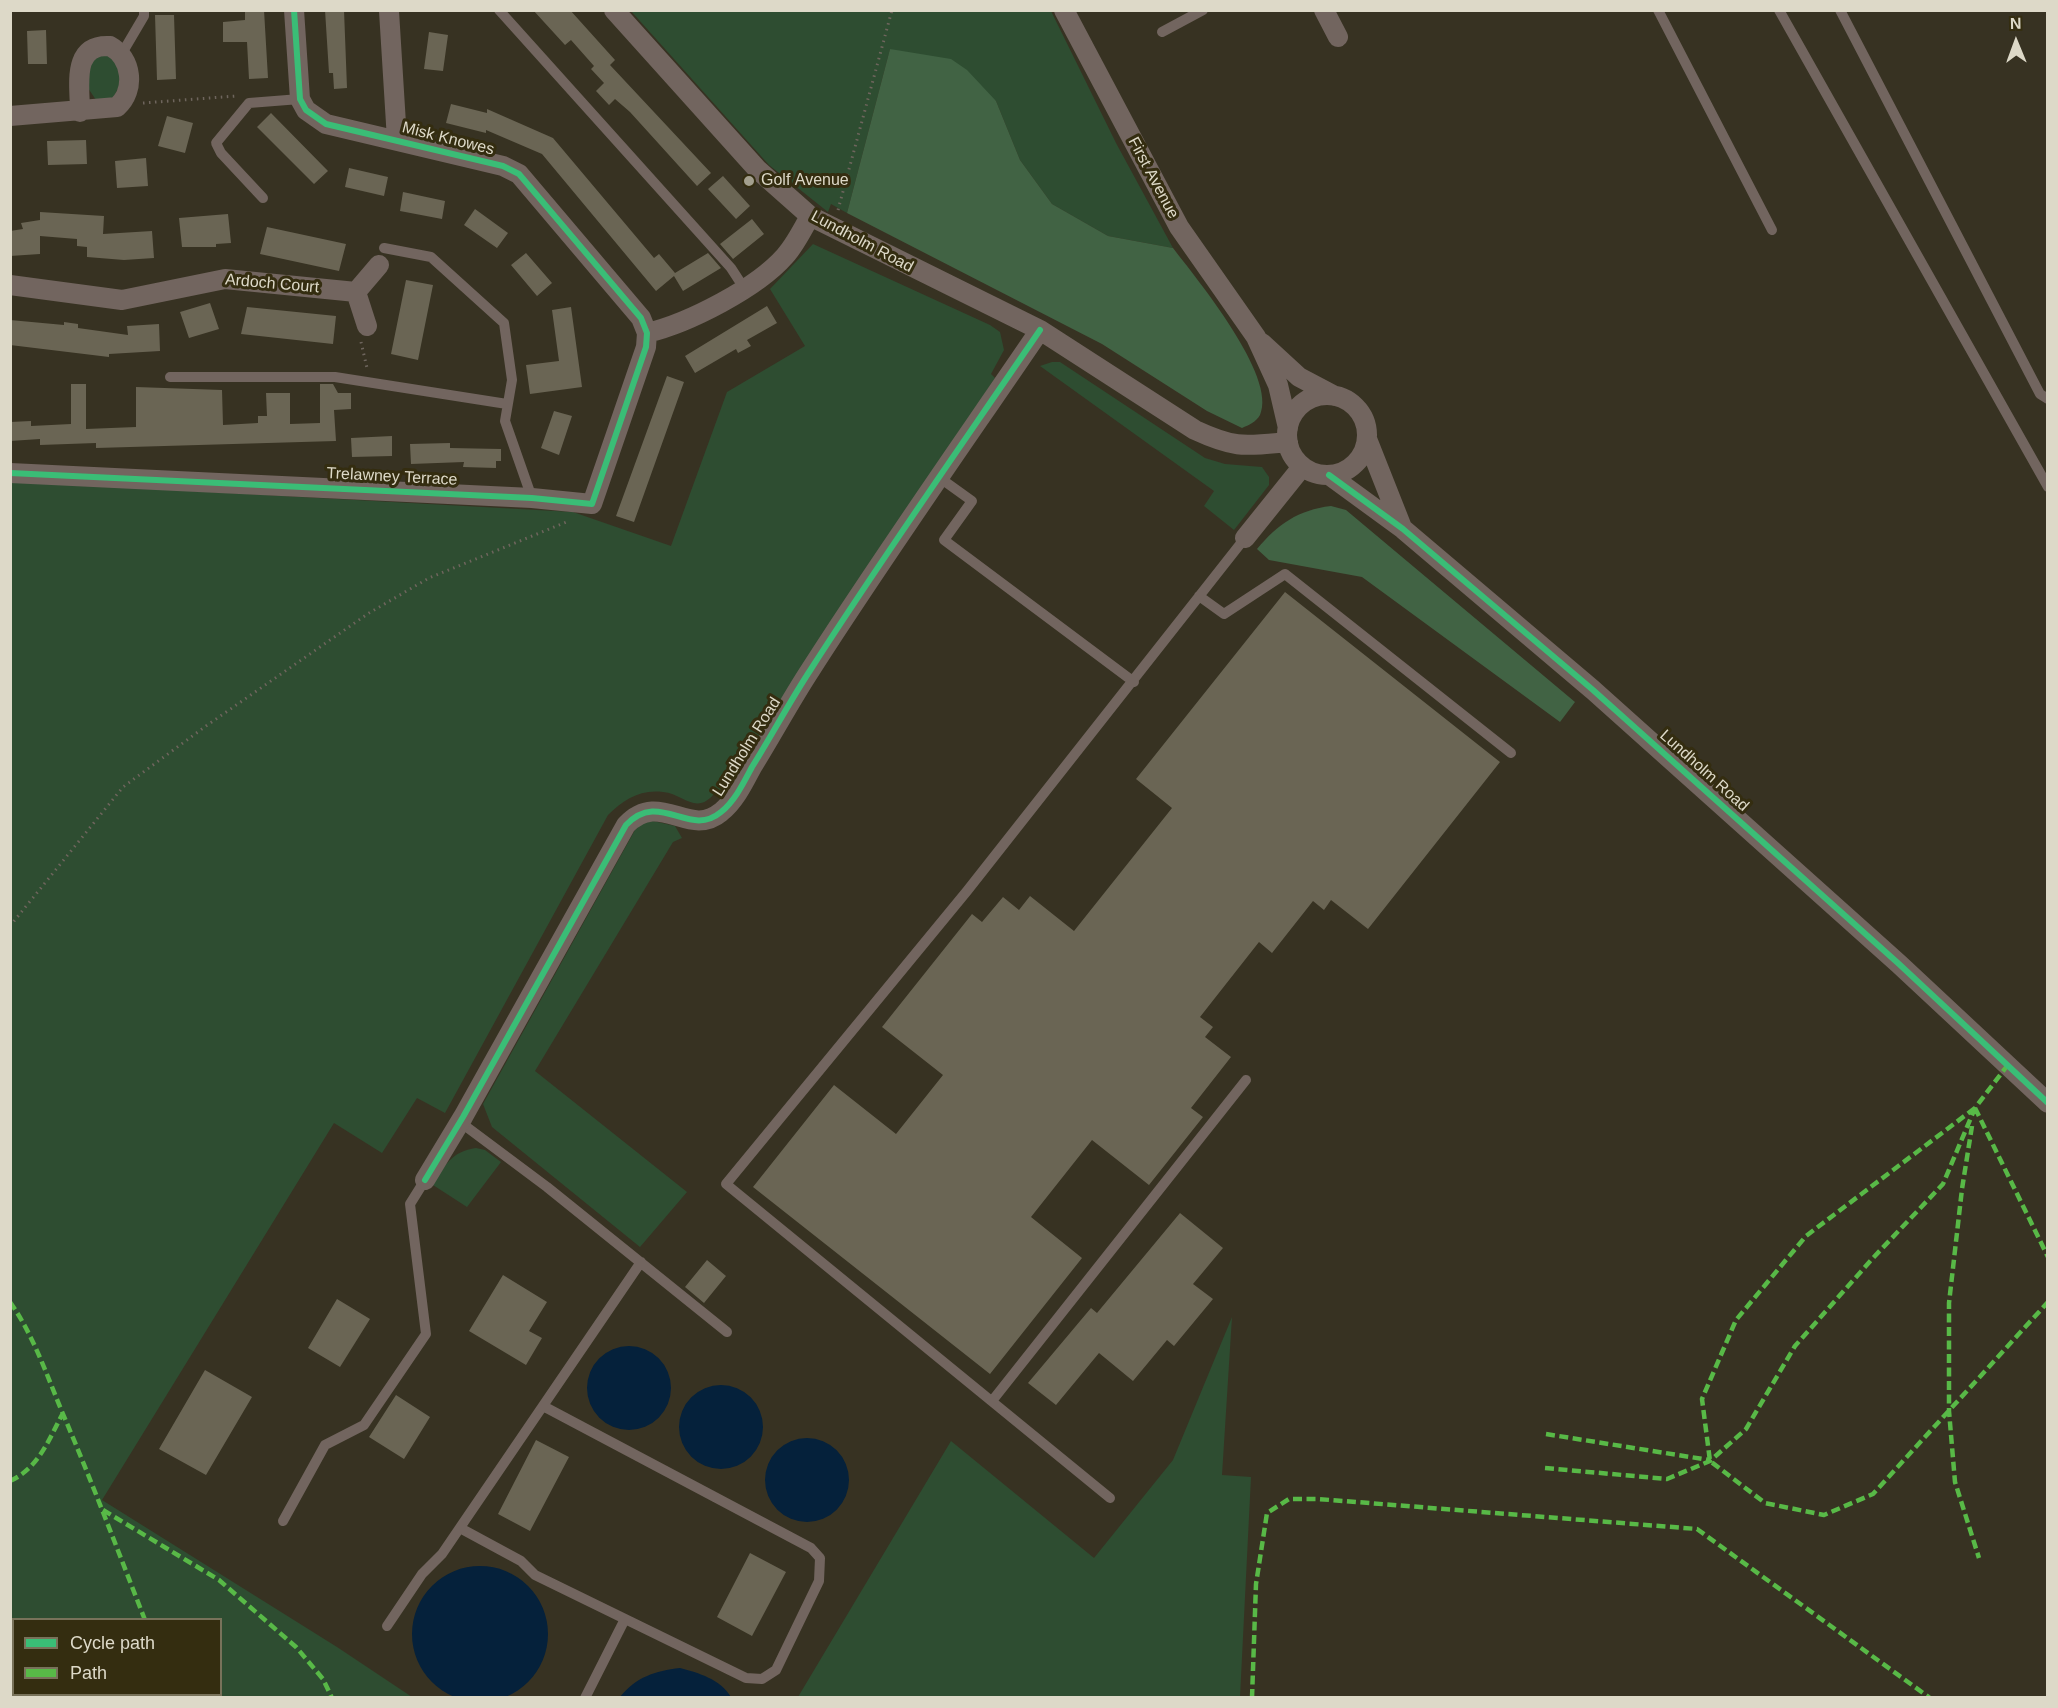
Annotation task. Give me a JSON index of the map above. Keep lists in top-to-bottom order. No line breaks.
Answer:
{"streets":{"street":["Misk Knowes","First Avenue","Lundholm Road","Ardoch Court","Trelawney Terrace"]},"crossings":[["First Avenue","Lundholm Road"]],"places":["Golf Avenue"],"legend":["Cycle path","Path"],"north":"top"}
